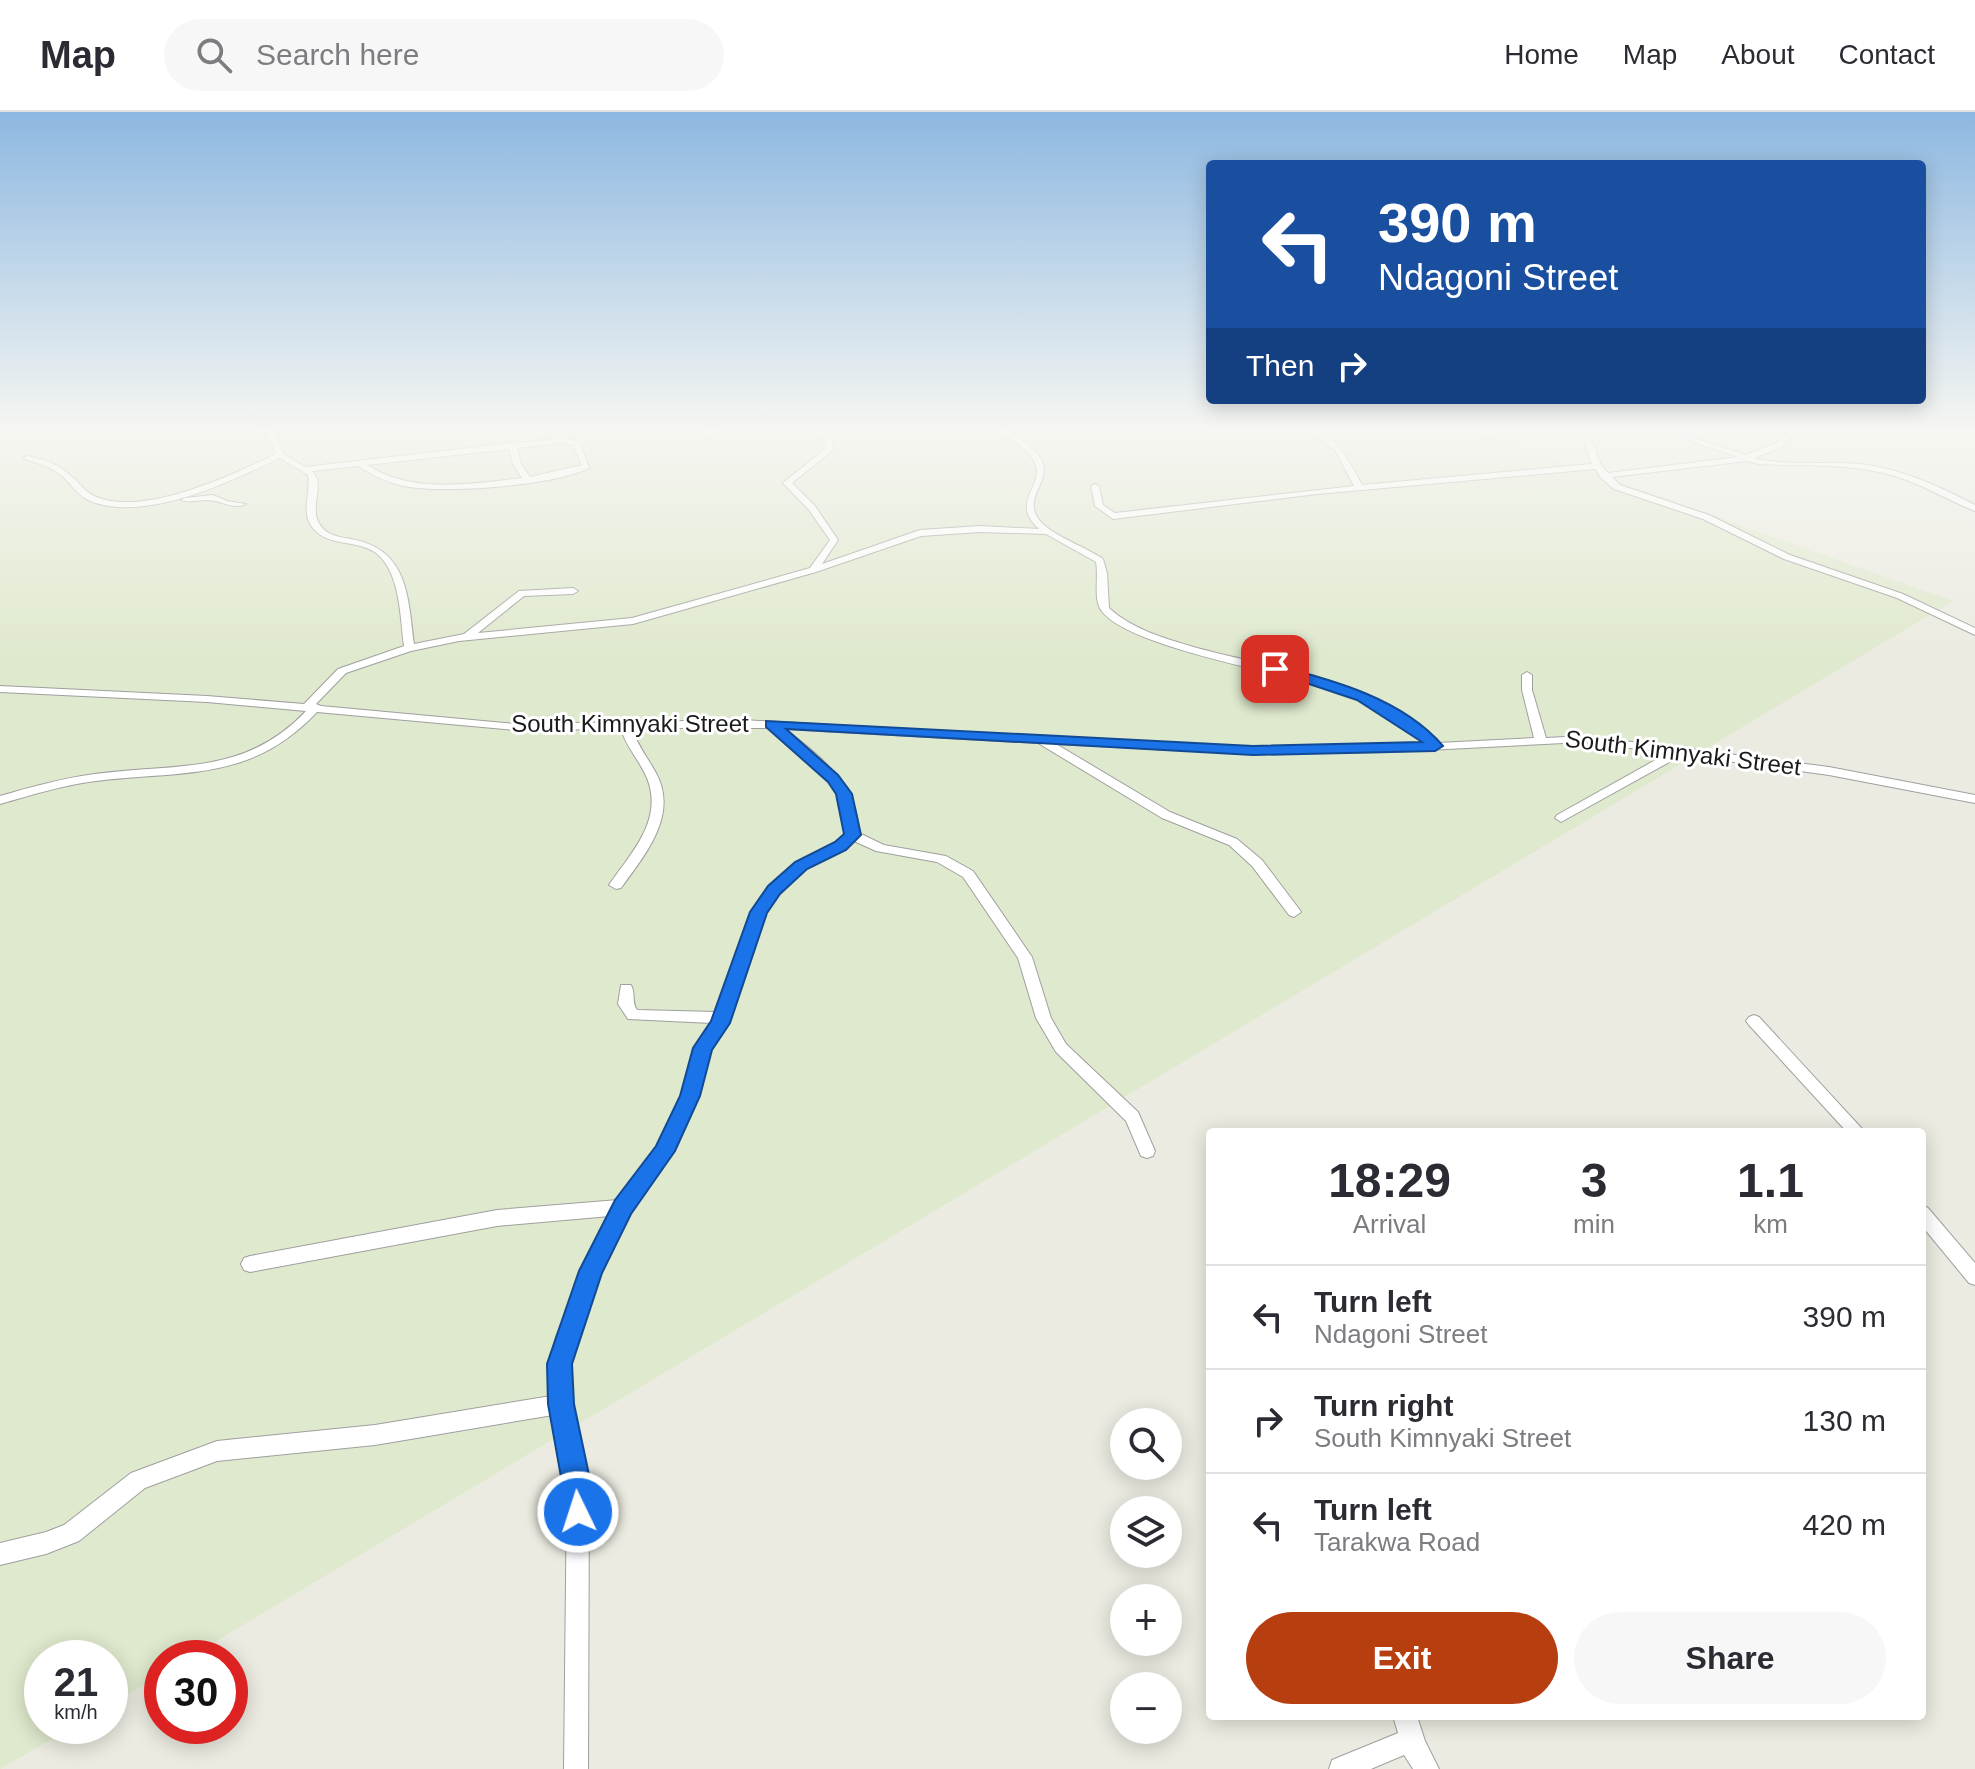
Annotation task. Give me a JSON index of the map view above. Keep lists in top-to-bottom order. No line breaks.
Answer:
{"streets":{"street":["South Kimnyaki Street"]},"page":{"header":"Map","search":"Search here","nav":["Home","Map","About","Contact"],"turn":["390 m","Ndagoni Street"],"then":"Then","eta":["18:29","Arrival","3","min","1.1","km"],"list":[{"name":"Turn left","note":"Ndagoni Street","value":"390 m"},{"name":"Turn right","note":"South Kimnyaki Street","value":"130 m"},{"name":"Turn left","note":"Tarakwa Road","value":"420 m"}],"map_buttons":["+","−"],"buttons":["Exit","Share"],"speed":"21 km/h","limit":"30"}}
